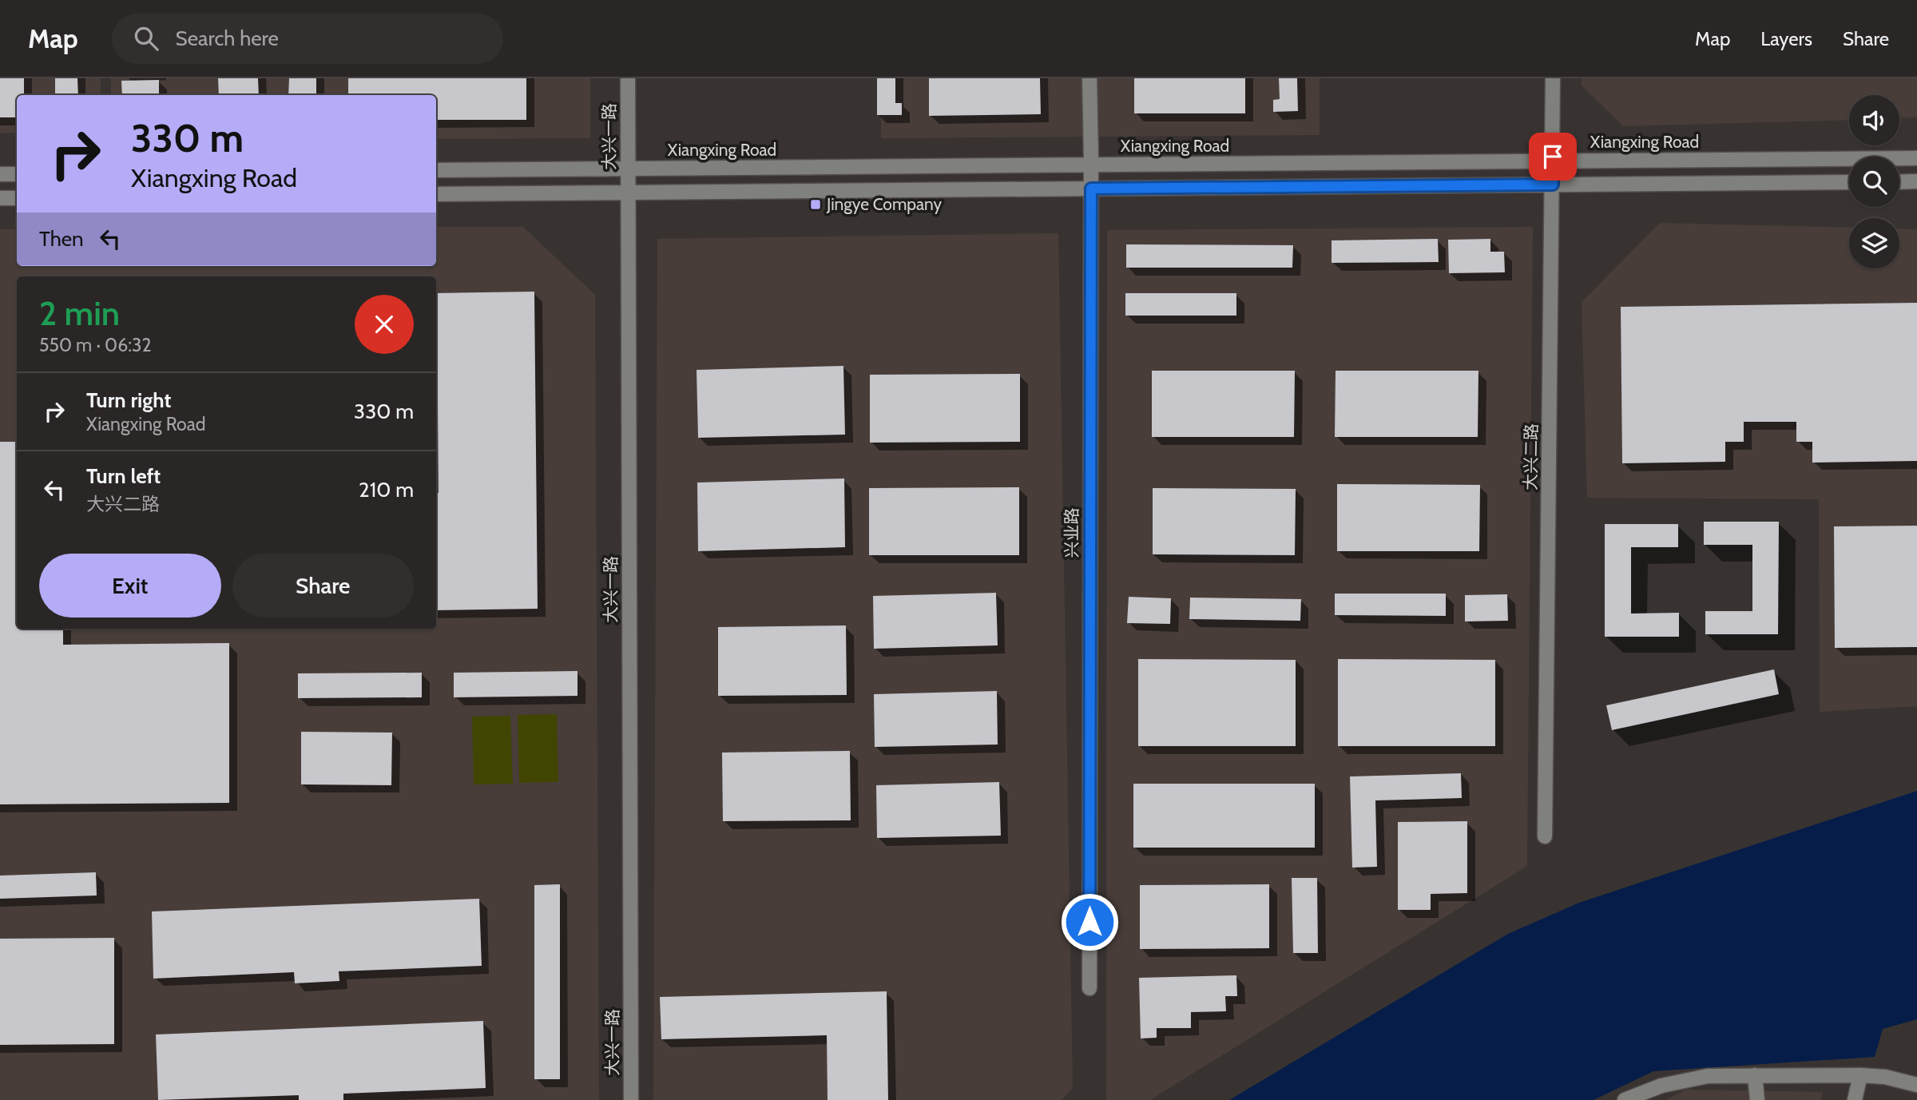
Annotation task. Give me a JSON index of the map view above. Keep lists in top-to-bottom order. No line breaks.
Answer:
{"streets":{"street":["大兴一路","Xiangxing Road","大兴二路","兴业路"]},"crossings":[["大兴一路","Xiangxing Road"],["Xiangxing Road","大兴二路"],["Xiangxing Road","兴业路"]],"places":{"transit":["Jingye Company"]},"page":{"header":"Map","search":"Search here","nav":["Map","Layers","Share"],"turn":["330 m","Xiangxing Road"],"then":"Then","heading":["2 min","550 m · 06:32"],"list":[{"name":"Turn right","note":"Xiangxing Road","value":"330 m"},{"name":"Turn left","note":"大兴二路","value":"210 m"}],"buttons":["Exit","Share"]}}
